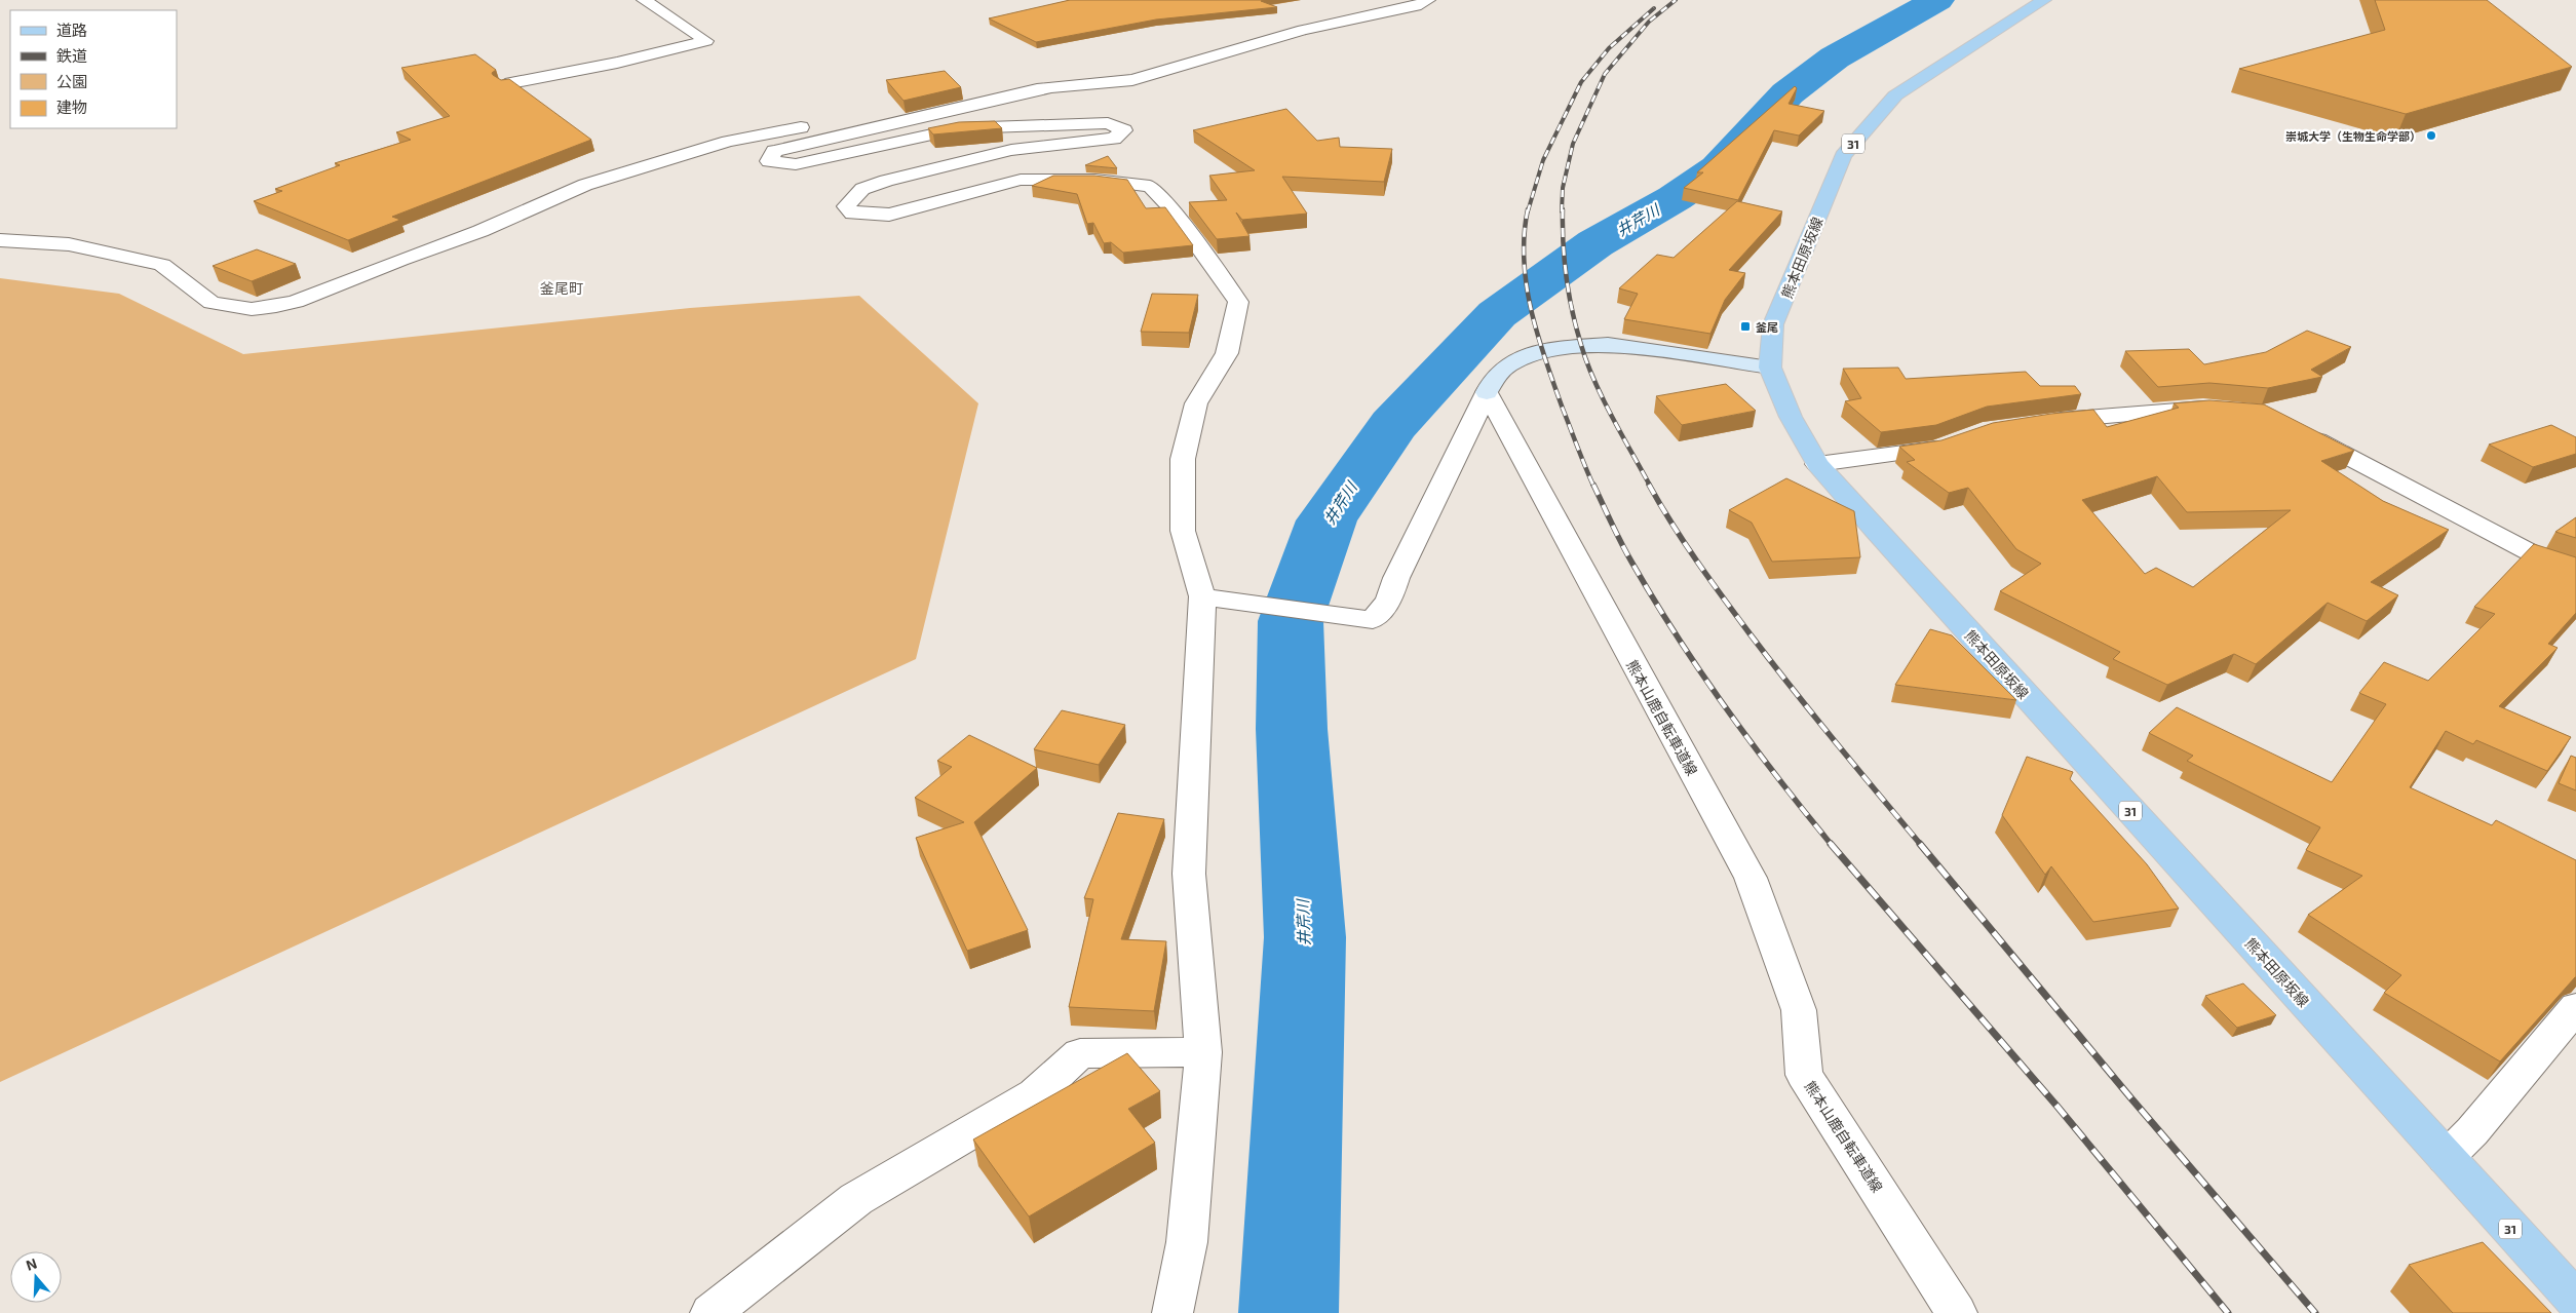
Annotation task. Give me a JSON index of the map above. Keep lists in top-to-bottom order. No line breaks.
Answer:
{"streets":{"main road":["31","熊本田原坂線"],"street":["熊本山鹿自転車道線"]},"districts":["釜尾町"],"water":["井芹川"],"places":{"other":["崇城大学（生物生命学部）"],"transit":["釜尾"]},"legend":["道路","鉄道","公園","建物"],"north":"top"}
